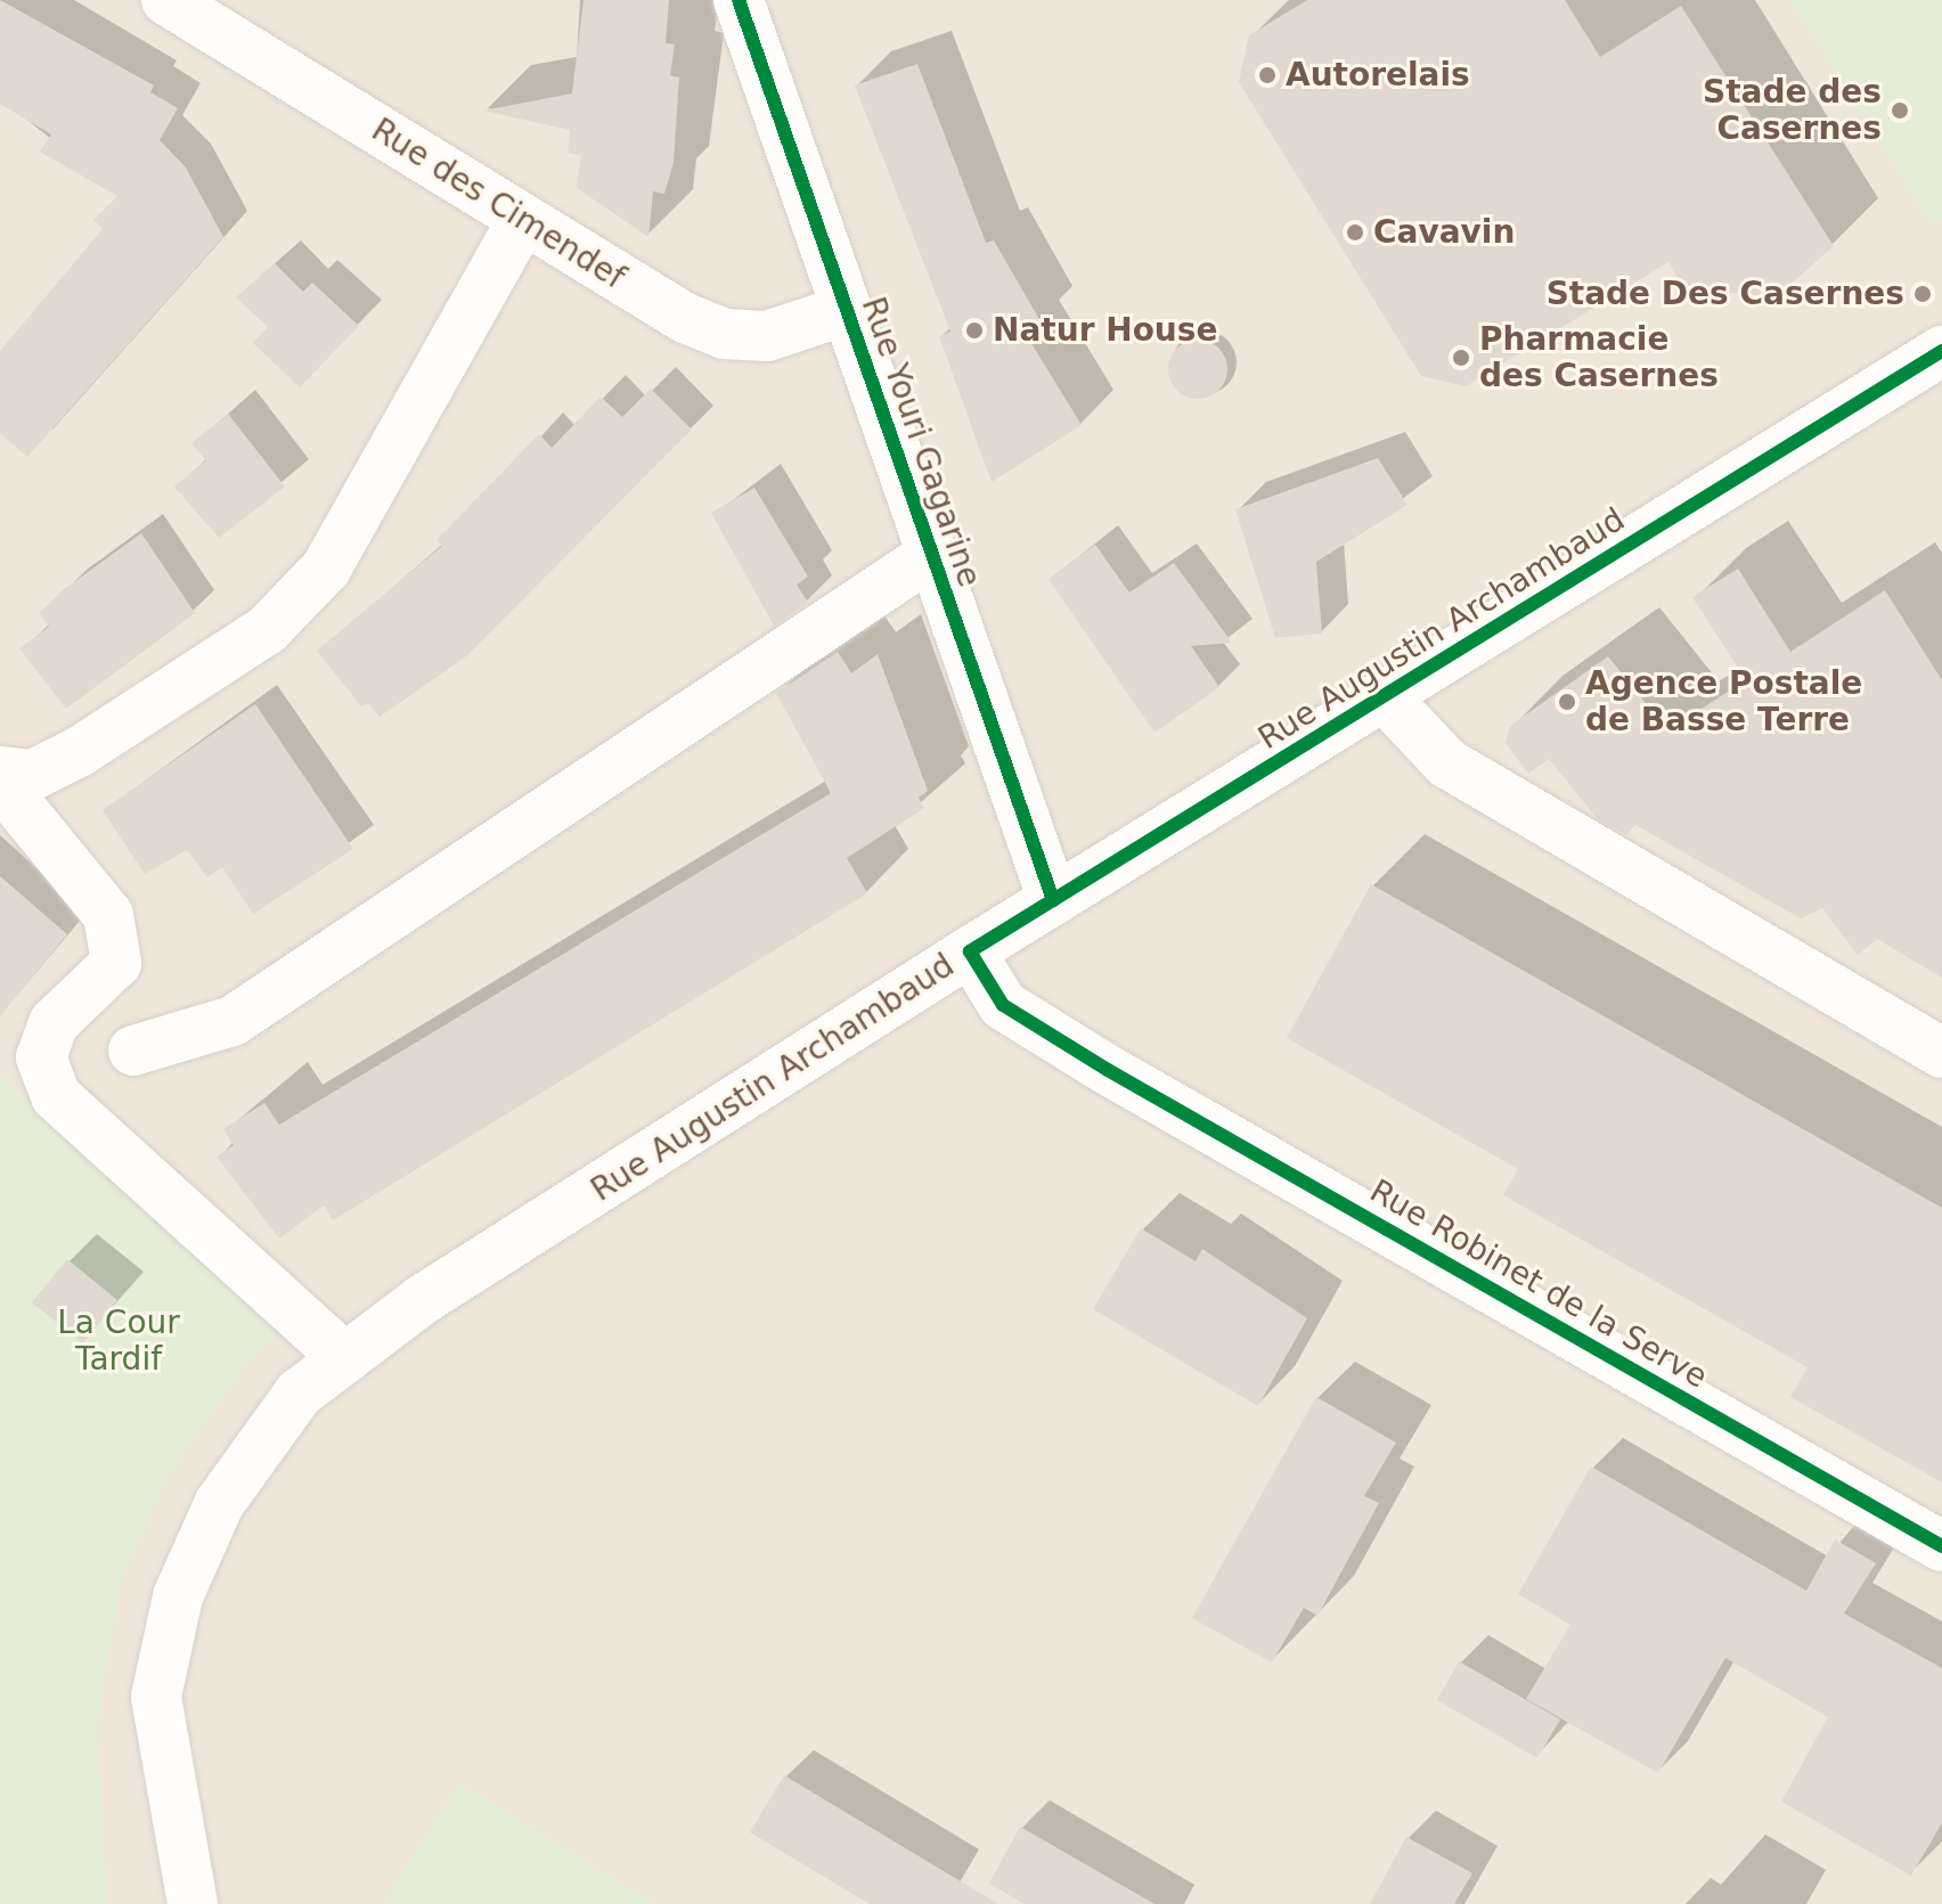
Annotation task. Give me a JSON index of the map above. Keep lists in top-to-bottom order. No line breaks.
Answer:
{"streets":{"street":["Rue des Cimendef","Rue Youri Gagarine","Rue Augustin Archambaud","Rue Robinet de la Serve"]},"crossings":[["Rue des Cimendef","Rue Youri Gagarine"],["Rue Youri Gagarine","Rue Augustin Archambaud"],["Rue Augustin Archambaud","Rue Robinet de la Serve"]],"parks":["La Cour Tardif"],"places":["Autorelais","Stade des Casernes","Cavavin","Stade Des Casernes","Natur House","Pharmacie des Casernes","Agence Postale de Basse Terre"]}
